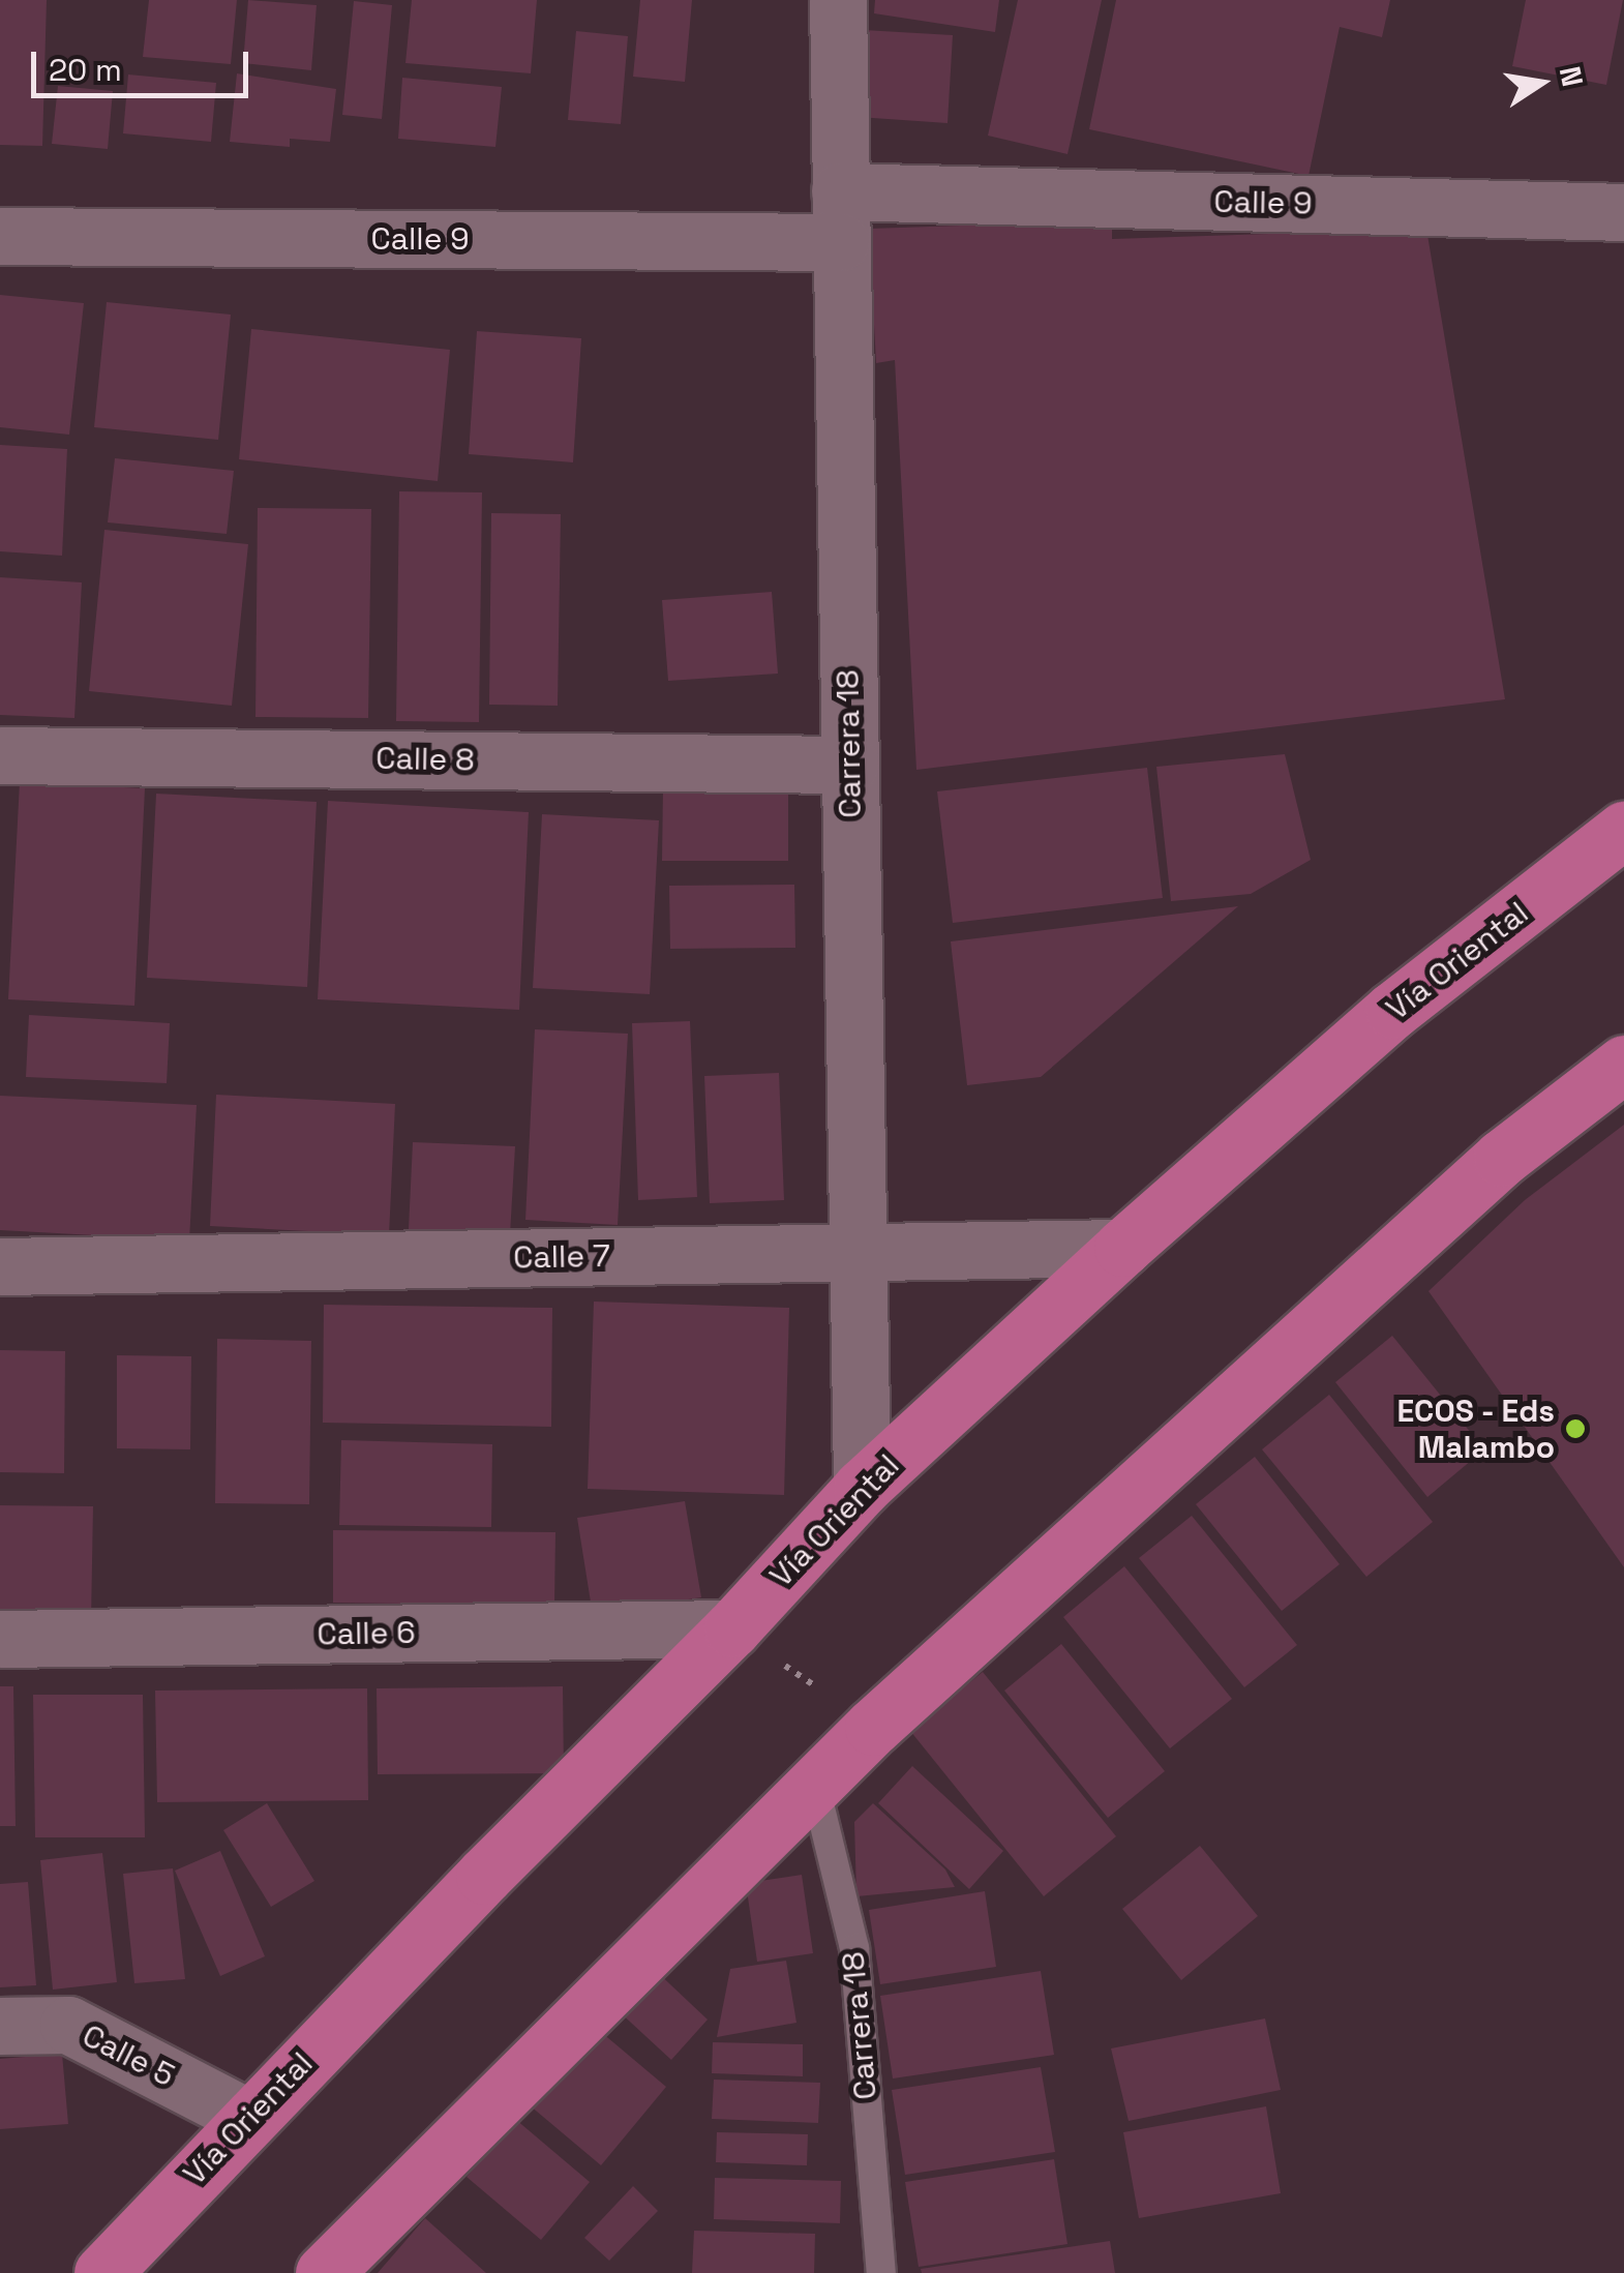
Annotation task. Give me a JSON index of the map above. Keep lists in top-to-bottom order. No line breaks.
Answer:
{"streets":{"highway":["Vía Oriental"],"street":["Calle 9","Carrera 18","Calle 8","Calle 7","Calle 6","Calle 5"]},"crossings":[["Calle 9","Carrera 18"],["Carrera 18","Calle 8"],["Carrera 18","Vía Oriental"],["Carrera 18","Calle 7"],["Vía Oriental","Calle 7"],["Vía Oriental","Calle 6"],["Vía Oriental","Calle 5"]],"places":["ECOS - Eds Malambo"],"scale_bar":"20 m","north":"right"}
